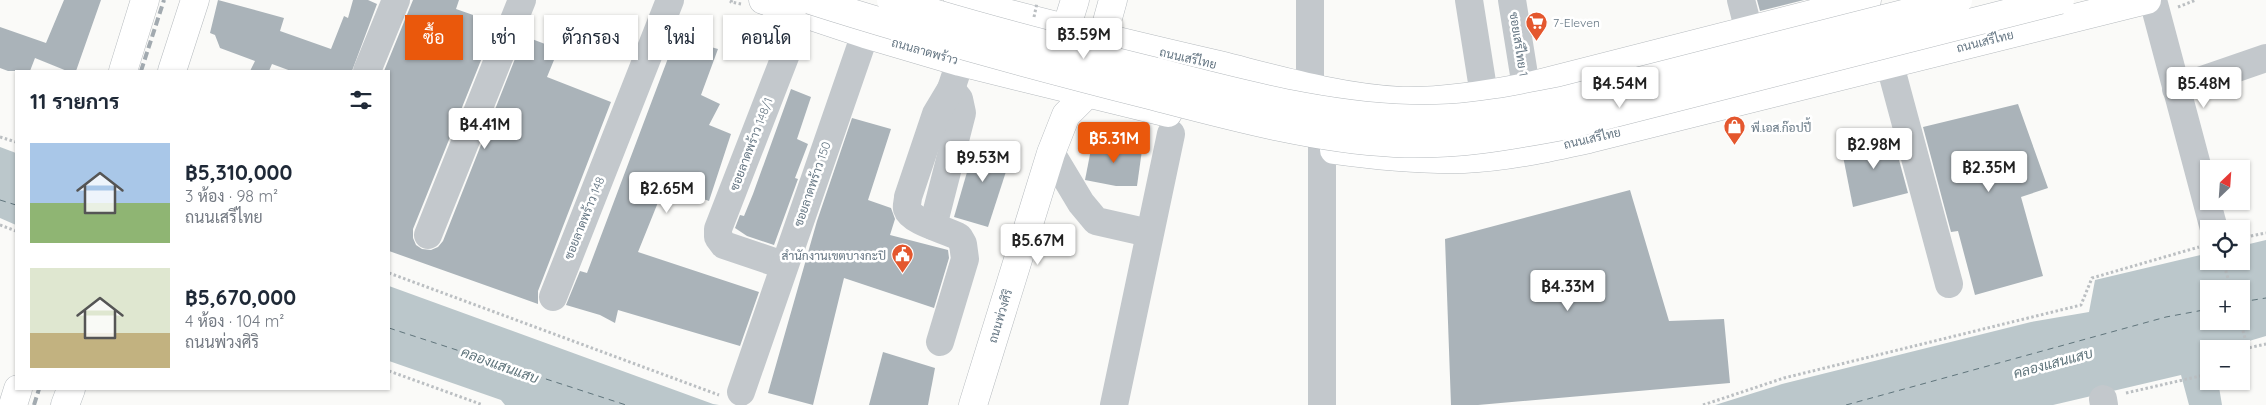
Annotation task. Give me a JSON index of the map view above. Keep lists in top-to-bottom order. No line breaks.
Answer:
{"streets":{"main road":["ถนนเสรีไทย","ถนนลาดพร้าว","ถนนพ่วงศิริ"],"street":["ซอยเสรีไทย 1","ซอยลาดพร้าว 148/1","ซอยลาดพร้าว 150","ซอยลาดพร้าว 148"]},"crossings":[["ถนนเสรีไทย","ซอยเสรีไทย 1"],["ถนนเสรีไทย","ถนนลาดพร้าว"],["ถนนเสรีไทย","ถนนพ่วงศิริ"],["ถนนลาดพร้าว","ซอยลาดพร้าว 148/1"],["ถนนลาดพร้าว","ซอยลาดพร้าว 150"],["ซอยลาดพร้าว 148/1","ซอยลาดพร้าว 150"]],"water":["คลองแสนแสบ"],"places":{"supermarket":["7-Eleven"],"shop":["พี.เอส.ก๊อปปี้"],"public building":["สำนักงานเขตบางกะปิ"]},"north":"top right","page":{"chip":["ซื้อ","เช่า","ตัวกรอง","ใหม่","คอนโด"],"price":["฿3.59M","฿4.54M","฿5.48M","฿4.41M","฿5.31M","฿2.98M","฿9.53M","฿2.35M","฿2.65M","฿5.67M","฿4.33M"],"heading":"11 รายการ","list":[{"name":"฿5,310,000","note":"3 ห้อง · 98 m² · ถนนเสรีไทย"},{"name":"฿5,670,000","note":"4 ห้อง · 104 m² · ถนนพ่วงศิริ"}],"map_buttons":["+","−"]}}
